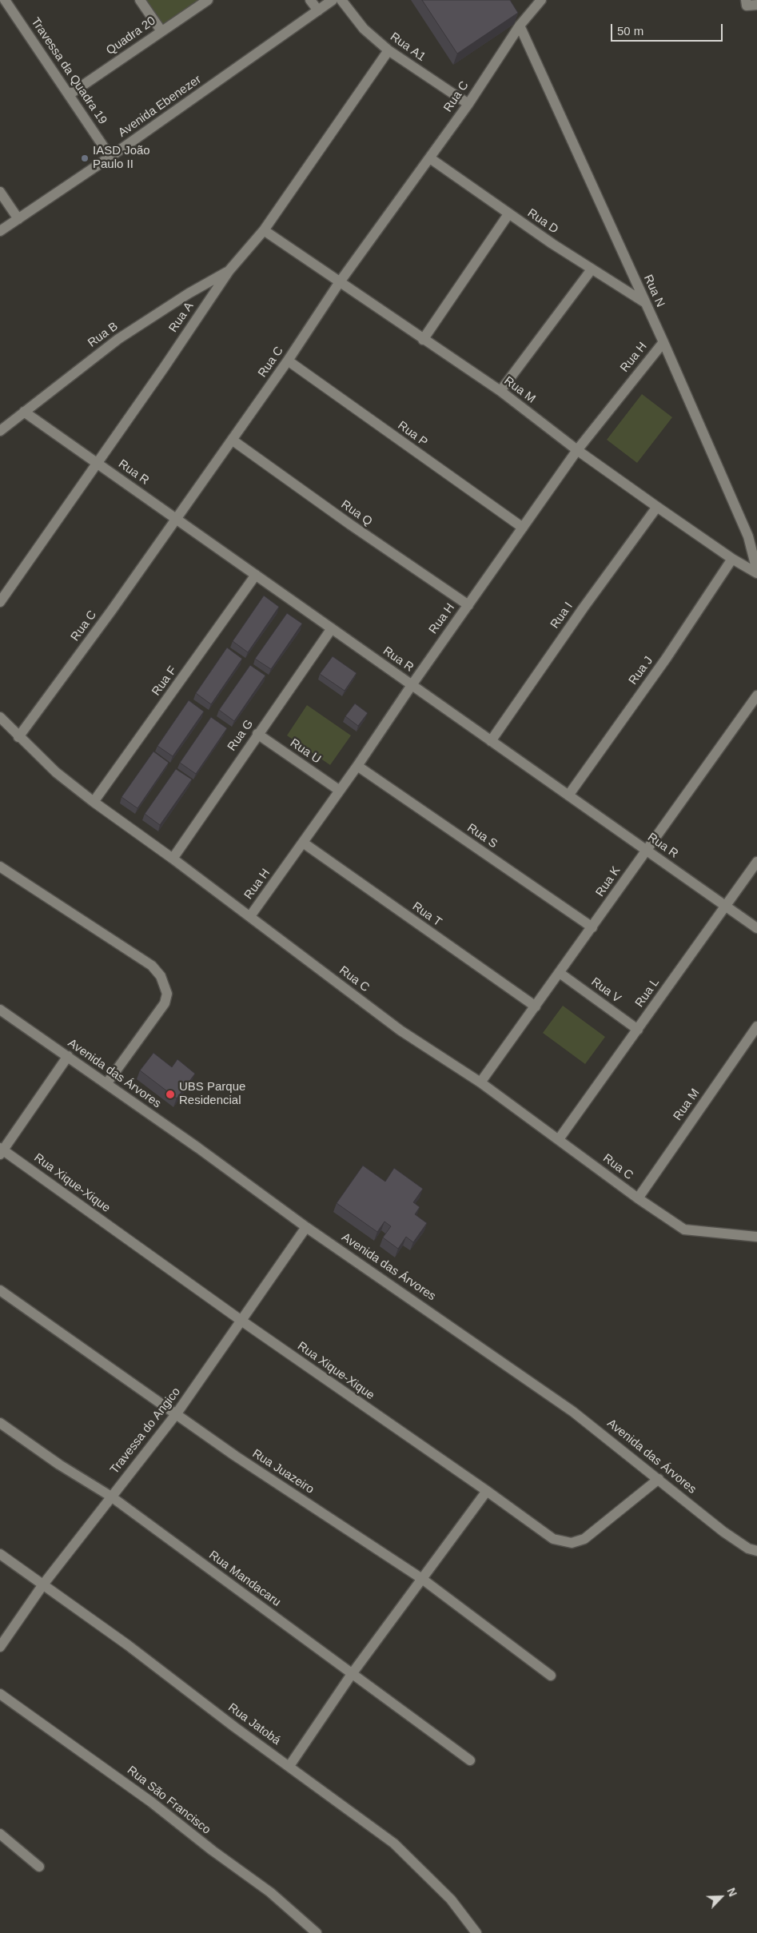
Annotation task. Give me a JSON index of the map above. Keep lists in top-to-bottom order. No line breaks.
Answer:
{"streets":{"street":["Quadra 20","Rua A1","Travessa da Quadra 19","Rua C","Avenida Ebenezer","Rua D","Rua N","Rua A","Rua B","Rua H","Rua M","Rua P","Rua R","Rua Q","Rua I","Rua J","Rua F","Rua G","Rua U","Rua S","Rua K","Rua T","Rua V","Rua L","Avenida das Árvores","Rua Xique-Xique","Travessa do Angico","Rua Juazeiro","Rua Mandacaru","Rua Jatobá","Rua São Francisco"]},"crossings":[["Quadra 20","Travessa da Quadra 19"],["Rua A1","Rua C"],["Rua A1","Rua A"],["Travessa da Quadra 19","Avenida Ebenezer"],["Rua C","Rua D"],["Rua C","Rua N"],["Rua C","Rua H"],["Rua C","Rua M"],["Rua C","Rua P"],["Rua C","Rua R"],["Rua C","Rua Q"],["Rua C","Rua F"],["Rua C","Rua G"],["Rua C","Rua K"],["Rua C","Rua L"],["Rua D","Rua N"],["Rua N","Rua H"],["Rua N","Rua M"],["Rua A","Rua B"],["Rua A","Rua M"],["Rua A","Rua R"],["Rua B","Rua R"],["Rua H","Rua M"],["Rua H","Rua P"],["Rua H","Rua R"],["Rua H","Rua Q"],["Rua H","Rua U"],["Rua H","Rua S"],["Rua H","Rua T"],["Rua M","Rua I"],["Rua M","Rua J"],["Rua R","Rua I"],["Rua R","Rua J"],["Rua R","Rua F"],["Rua R","Rua G"],["Rua R","Rua K"],["Rua R","Rua L"],["Rua G","Rua U"],["Rua S","Rua K"],["Rua K","Rua T"],["Rua K","Rua V"],["Rua V","Rua L"],["Avenida das Árvores","Rua Xique-Xique"],["Avenida das Árvores","Travessa do Angico"],["Rua Xique-Xique","Travessa do Angico"],["Travessa do Angico","Rua Juazeiro"],["Travessa do Angico","Rua Mandacaru"],["Travessa do Angico","Rua Jatobá"]],"places":["IASD João Paulo II","UBS Parque Residencial"],"scale_bar":"50 m","north":"top right"}
